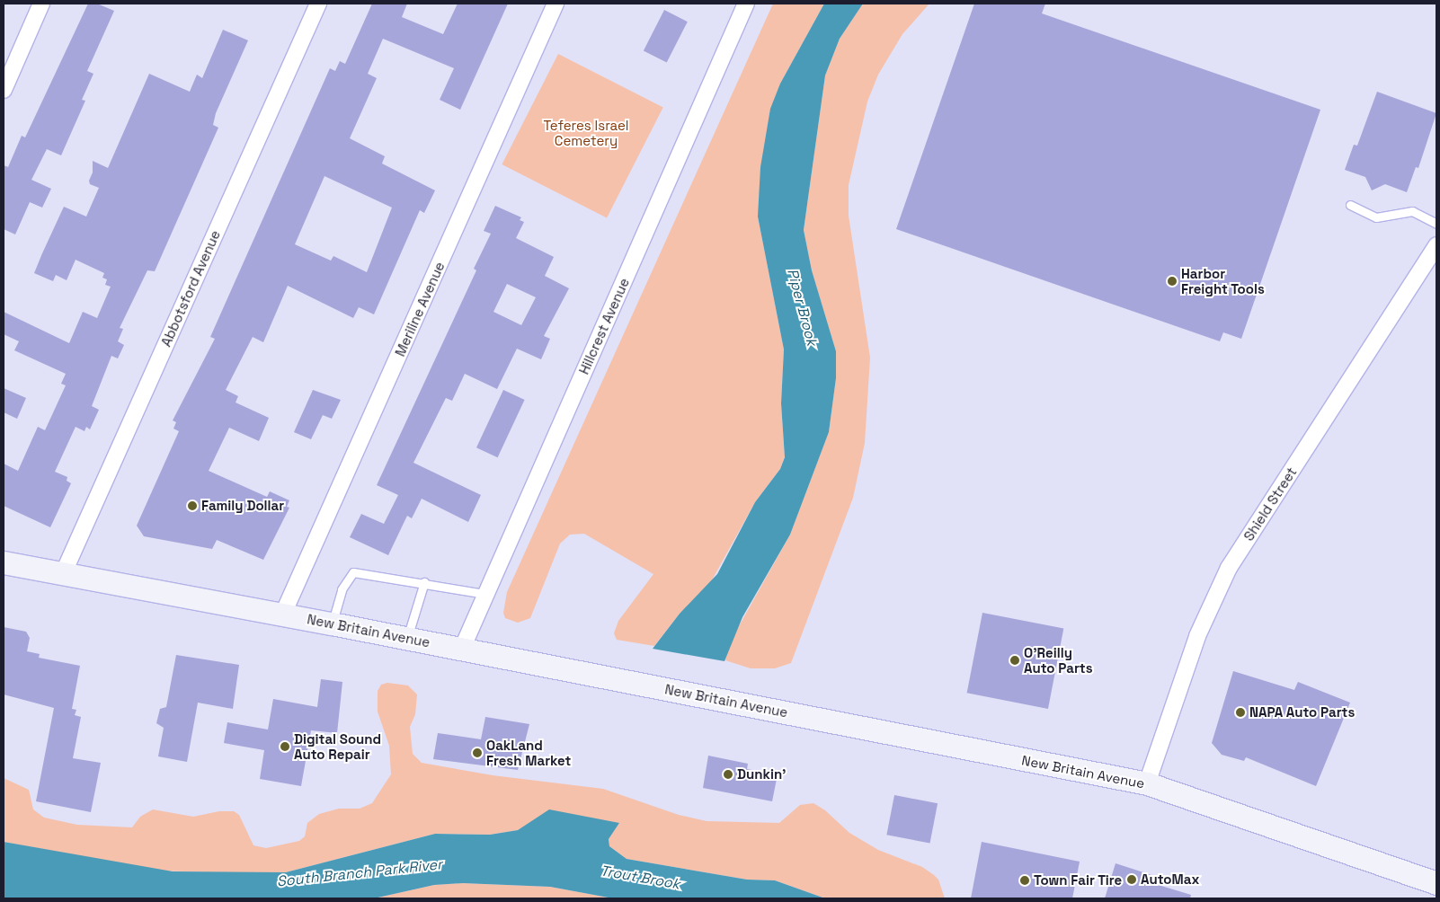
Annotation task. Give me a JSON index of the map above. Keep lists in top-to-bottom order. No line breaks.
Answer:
{"streets":{"main road":["New Britain Avenue"],"street":["Abbotsford Avenue","Meriline Avenue","Hillcrest Avenue","Shield Street"]},"crossings":[["Abbotsford Avenue","New Britain Avenue"],["Meriline Avenue","New Britain Avenue"],["Hillcrest Avenue","New Britain Avenue"],["Shield Street","New Britain Avenue"]],"water":["Piper Brook","South Branch Park River","Trout Brook"],"parks":["Teferes Israel Cemetery"],"places":["Harbor Freight Tools","Family Dollar","O'Reilly Auto Parts","NAPA Auto Parts","Digital Sound Auto Repair","OakLand Fresh Market","Dunkin'","AutoMax","Town Fair Tire"]}
